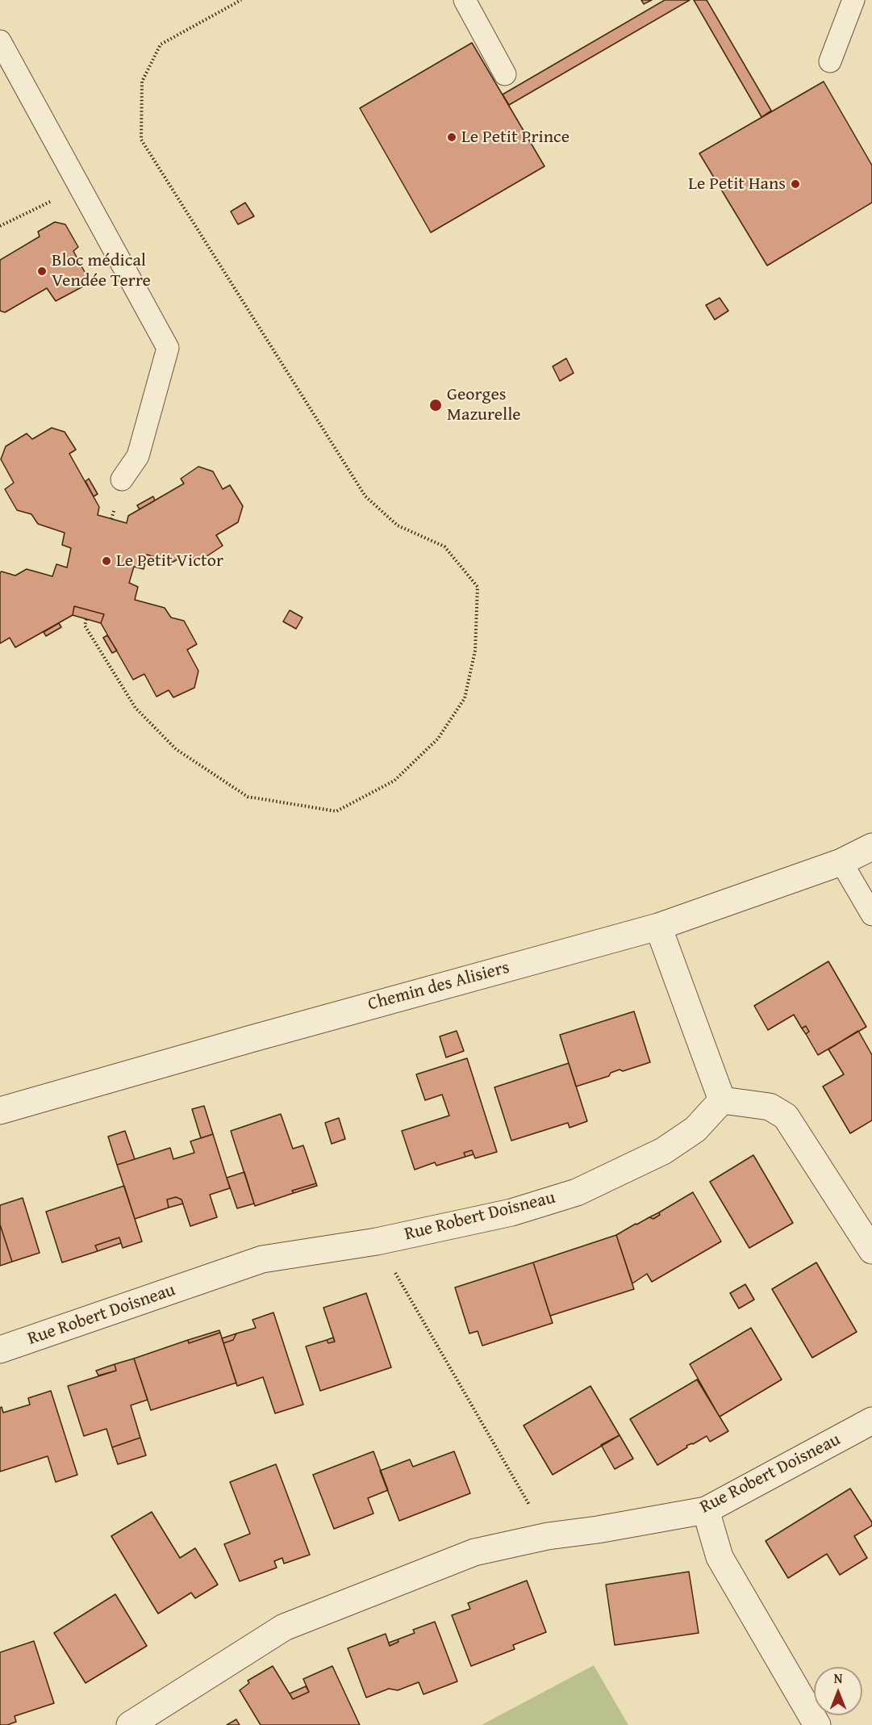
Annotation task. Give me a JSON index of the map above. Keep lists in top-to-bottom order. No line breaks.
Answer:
{"streets":{"street":["Chemin des Alisiers","Rue Robert Doisneau"]},"places":["Le Petit Prince","Le Petit Hans","Bloc médical Vendée Terre","Georges Mazurelle","Le Petit Victor"],"north":"top"}
